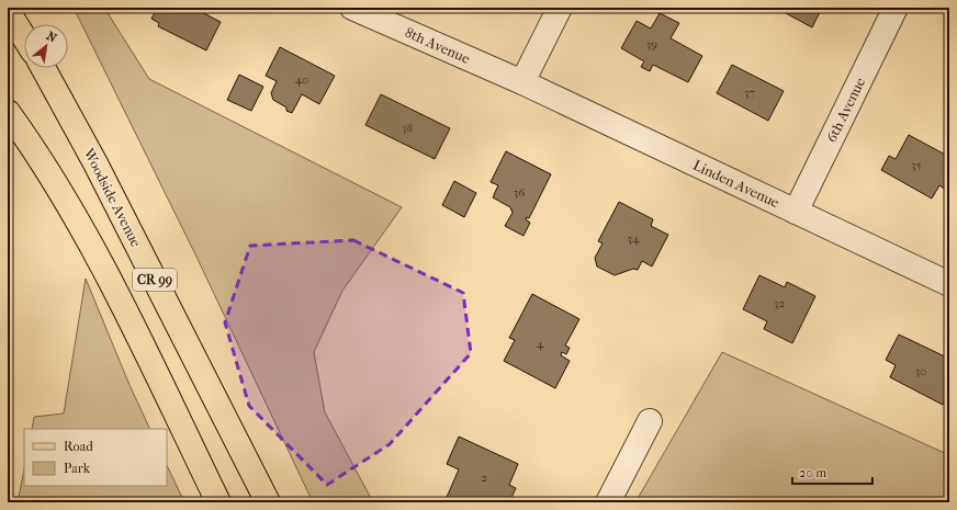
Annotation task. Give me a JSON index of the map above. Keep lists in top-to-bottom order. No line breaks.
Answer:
{"streets":{"main road":["Woodside Avenue","CR 99"],"street":["8th Avenue","6th Avenue","Linden Avenue"]},"crossings":[["8th Avenue","Linden Avenue"],["6th Avenue","Linden Avenue"]],"house_numbers":["39","40","37","38","35","36","34","32","4","30","2"],"legend":["Road","Park"],"scale_bar":"20 m","north":"top right"}
